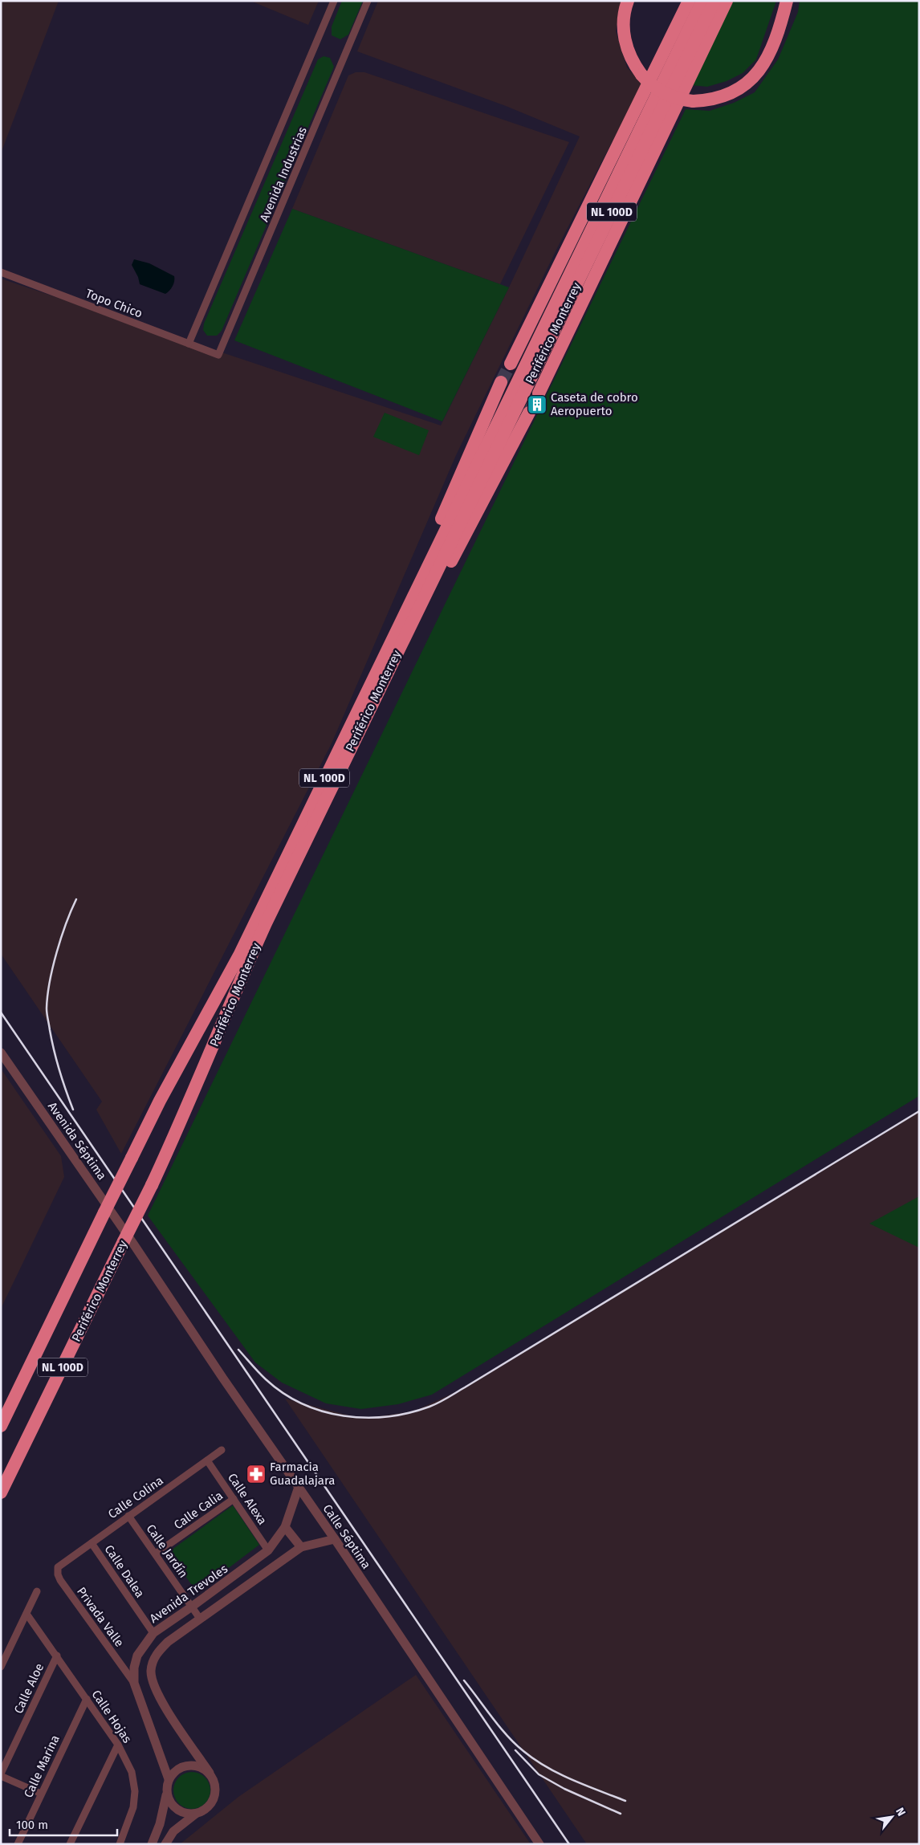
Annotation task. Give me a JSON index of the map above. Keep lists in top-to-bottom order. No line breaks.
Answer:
{"streets":{"highway":["NL 100D","Periférico Monterrey"],"street":["Avenida Industrias","Topo Chico","Avenida Séptima","Calle Colina","Calle Alexa","Calle Calia","Calle Séptima","Calle Jardín","Calle Dalea","Avenida Trevoles","Privada Valle","Calle Aloe","Calle Hojas","Calle Marina"]},"crossings":[["Avenida Industrias","Topo Chico"],["Periférico Monterrey","Avenida Séptima"],["Periférico Monterrey","Calle Séptima"],["Avenida Séptima","Calle Séptima"],["Calle Colina","Calle Alexa"],["Calle Colina","Calle Jardín"],["Calle Colina","Calle Dalea"],["Calle Colina","Privada Valle"],["Calle Alexa","Calle Calia"],["Calle Alexa","Avenida Trevoles"],["Calle Calia","Calle Jardín"],["Calle Séptima","Avenida Trevoles"],["Calle Jardín","Avenida Trevoles"],["Calle Dalea","Avenida Trevoles"],["Avenida Trevoles","Privada Valle"],["Calle Aloe","Calle Hojas"],["Calle Hojas","Calle Marina"]],"places":{"building":["Caseta de cobro Aeropuerto"],"pharmacy":["Farmacia Guadalajara"]},"scale_bar":"100 m","north":"top right"}
